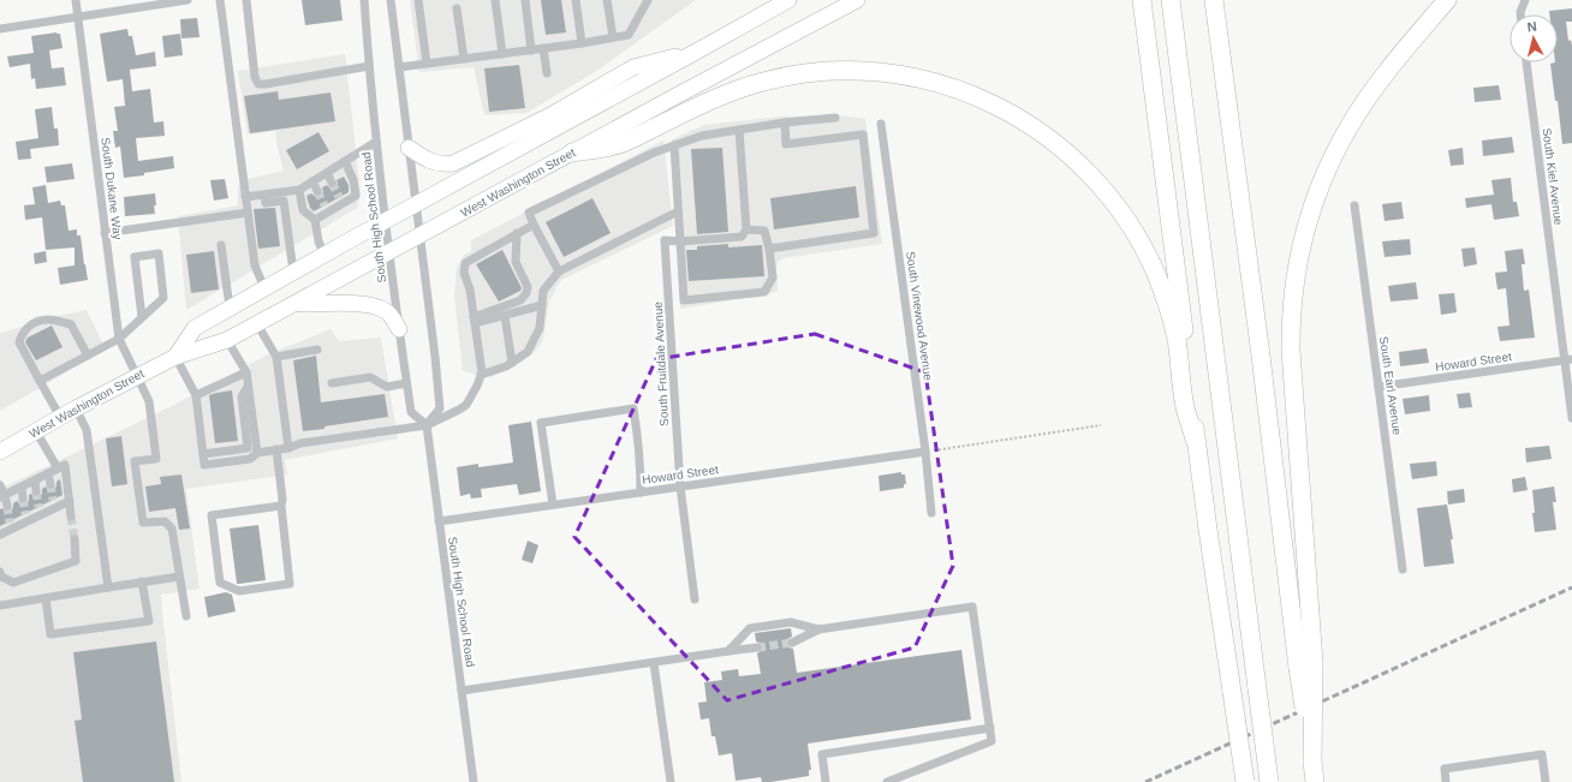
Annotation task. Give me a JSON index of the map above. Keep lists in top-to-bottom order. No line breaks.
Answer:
{"streets":{"main road":["West Washington Street"],"street":["South Kiel Avenue","South Dukane Way","South High School Road","South Vinewood Avenue","Howard Street","South Fruitdale Avenue","South Earl Avenue"]},"crossings":[["South Kiel Avenue","Howard Street"],["West Washington Street","South Dukane Way"],["West Washington Street","South High School Road"],["South High School Road","Howard Street"],["South Vinewood Avenue","Howard Street"],["Howard Street","South Fruitdale Avenue"],["Howard Street","South Earl Avenue"]],"north":"top"}
